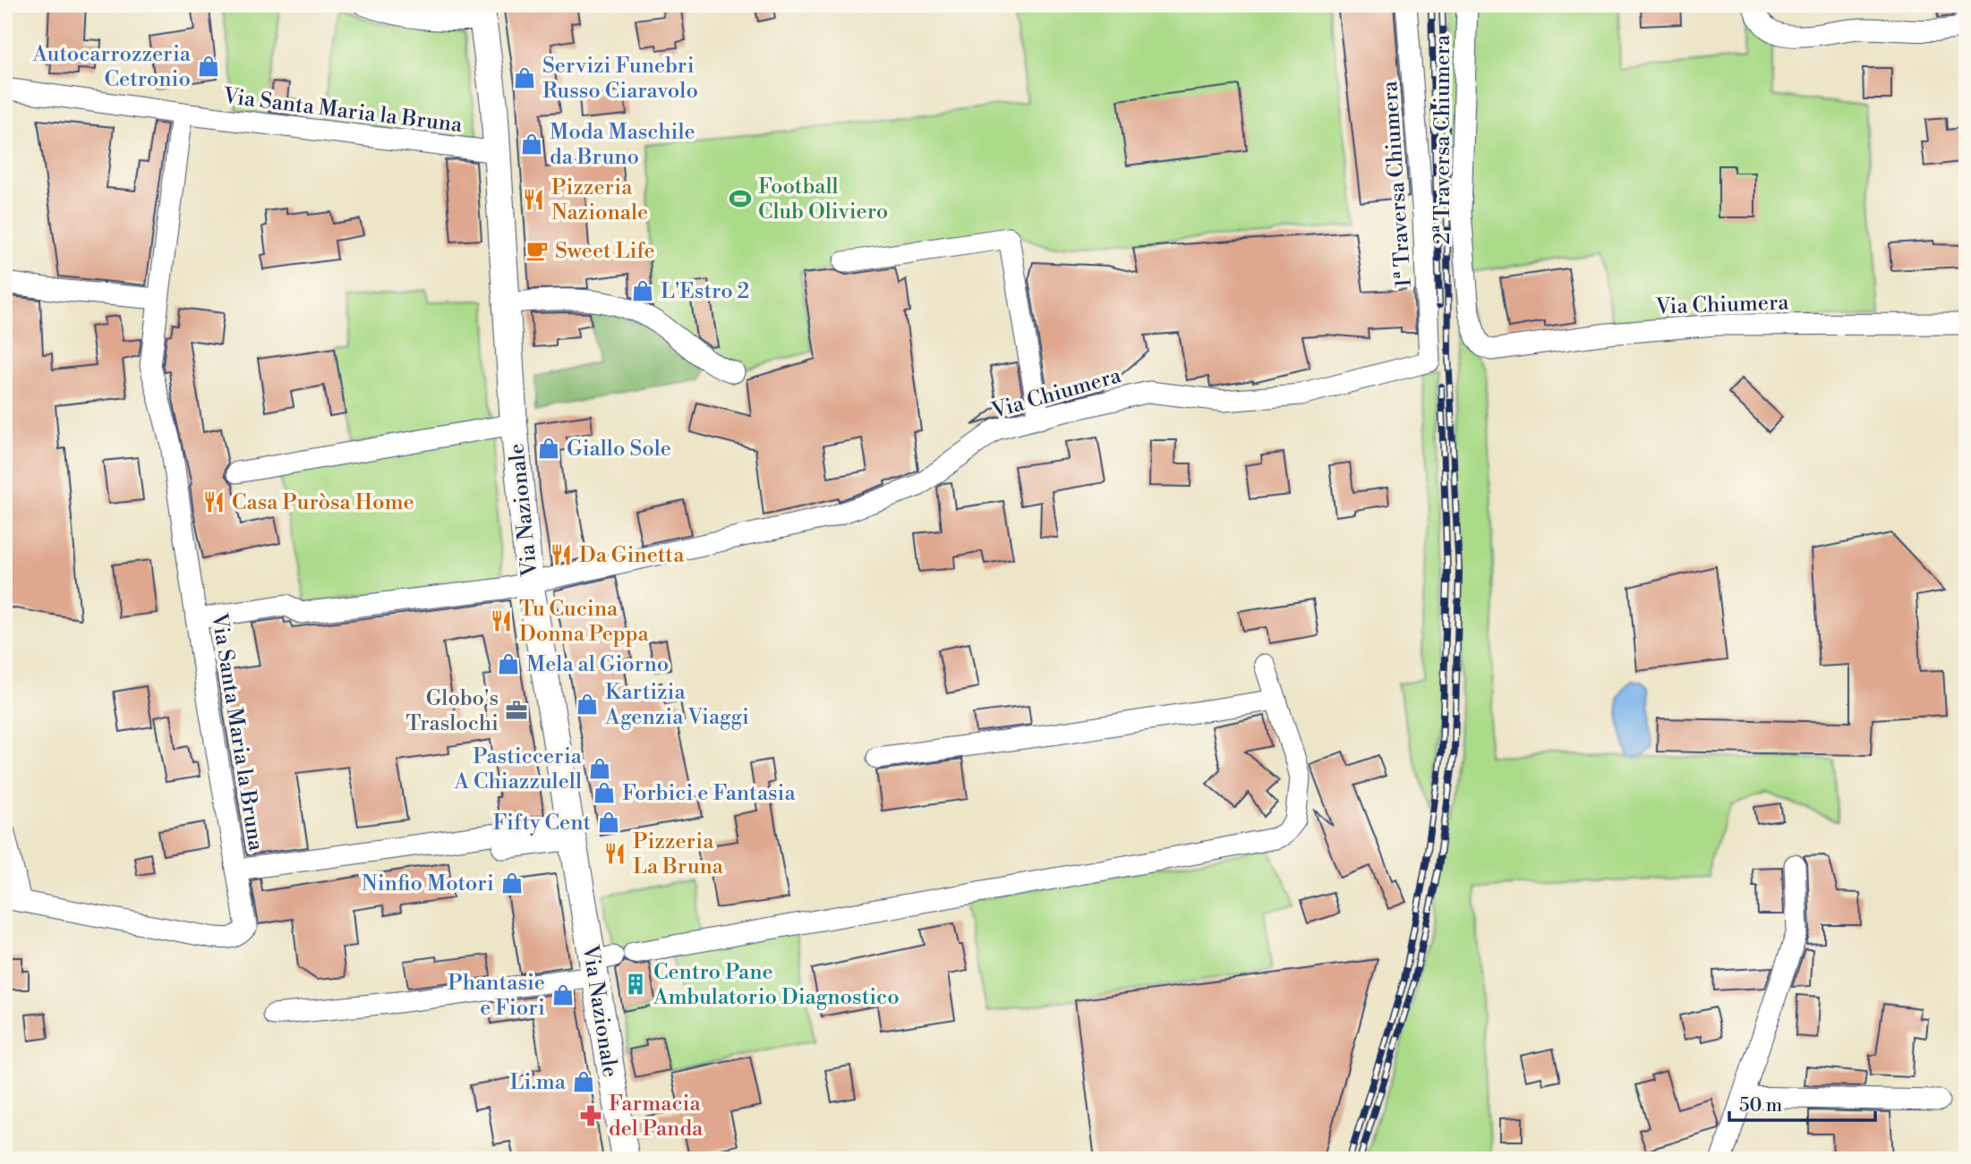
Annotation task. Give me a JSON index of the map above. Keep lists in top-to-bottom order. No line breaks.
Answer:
{"streets":{"main road":["Via Nazionale"],"street":["Via Santa Maria la Bruna","2ª Traversa Chiumera","1ª Traversa Chiumera","Via Chiumera"]},"crossings":[["Via Santa Maria la Bruna","Via Chiumera"],["Via Santa Maria la Bruna","Via Nazionale"],["2ª Traversa Chiumera","Via Chiumera"],["1ª Traversa Chiumera","Via Chiumera"],["Via Chiumera","Via Nazionale"]],"places":{"shop":["Autocarrozzeria Cetronio","Servizi Funebri Russo Ciaravolo","Moda Maschile da Bruno","L'Estro 2","Giallo Sole","Mela al Giorno","Kartizia Agenzia Viaggi","Pasticceria A Chiazzulell","Forbici e Fantasia","Fifty Cent","Ninfio Motori","Phantasie e Fiori","Li.ma"],"sports":["Football Club Oliviero"],"restaurant":["Pizzeria Nazionale","Casa Puròsa Home","Da Ginetta","Tu Cucina Donna Peppa","Pizzeria La Bruna"],"cafe":["Sweet Life"],"office":["Globo's Traslochi"],"building":["Centro Pane Ambulatorio Diagnostico"],"pharmacy":["Farmacia del Panda"]},"scale_bar":"50 m"}
